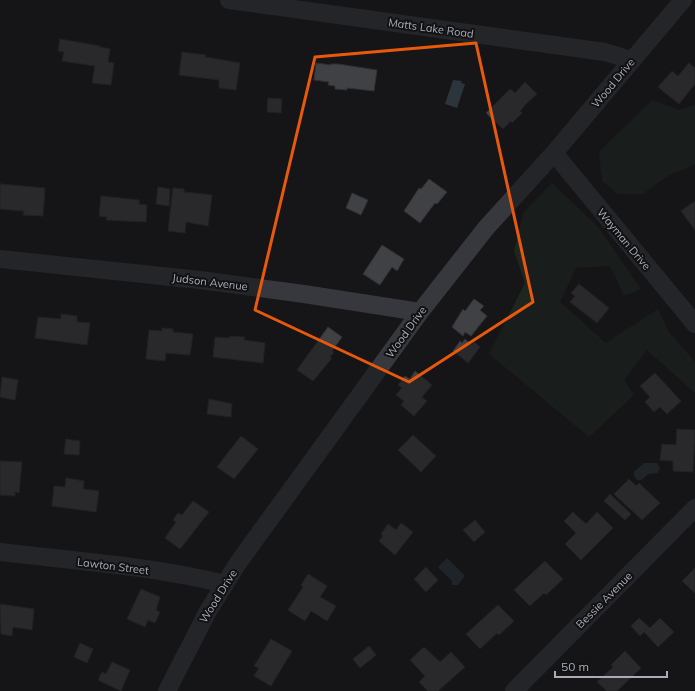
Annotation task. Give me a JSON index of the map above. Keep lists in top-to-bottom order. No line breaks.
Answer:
{"streets":{"street":["Matts Lake Road","Wood Drive","Wayman Drive","Judson Avenue","Lawton Street","Bessie Avenue"]},"crossings":[["Matts Lake Road","Wood Drive"],["Wood Drive","Wayman Drive"],["Wood Drive","Judson Avenue"],["Wood Drive","Lawton Street"]],"scale_bar":"50 m"}
